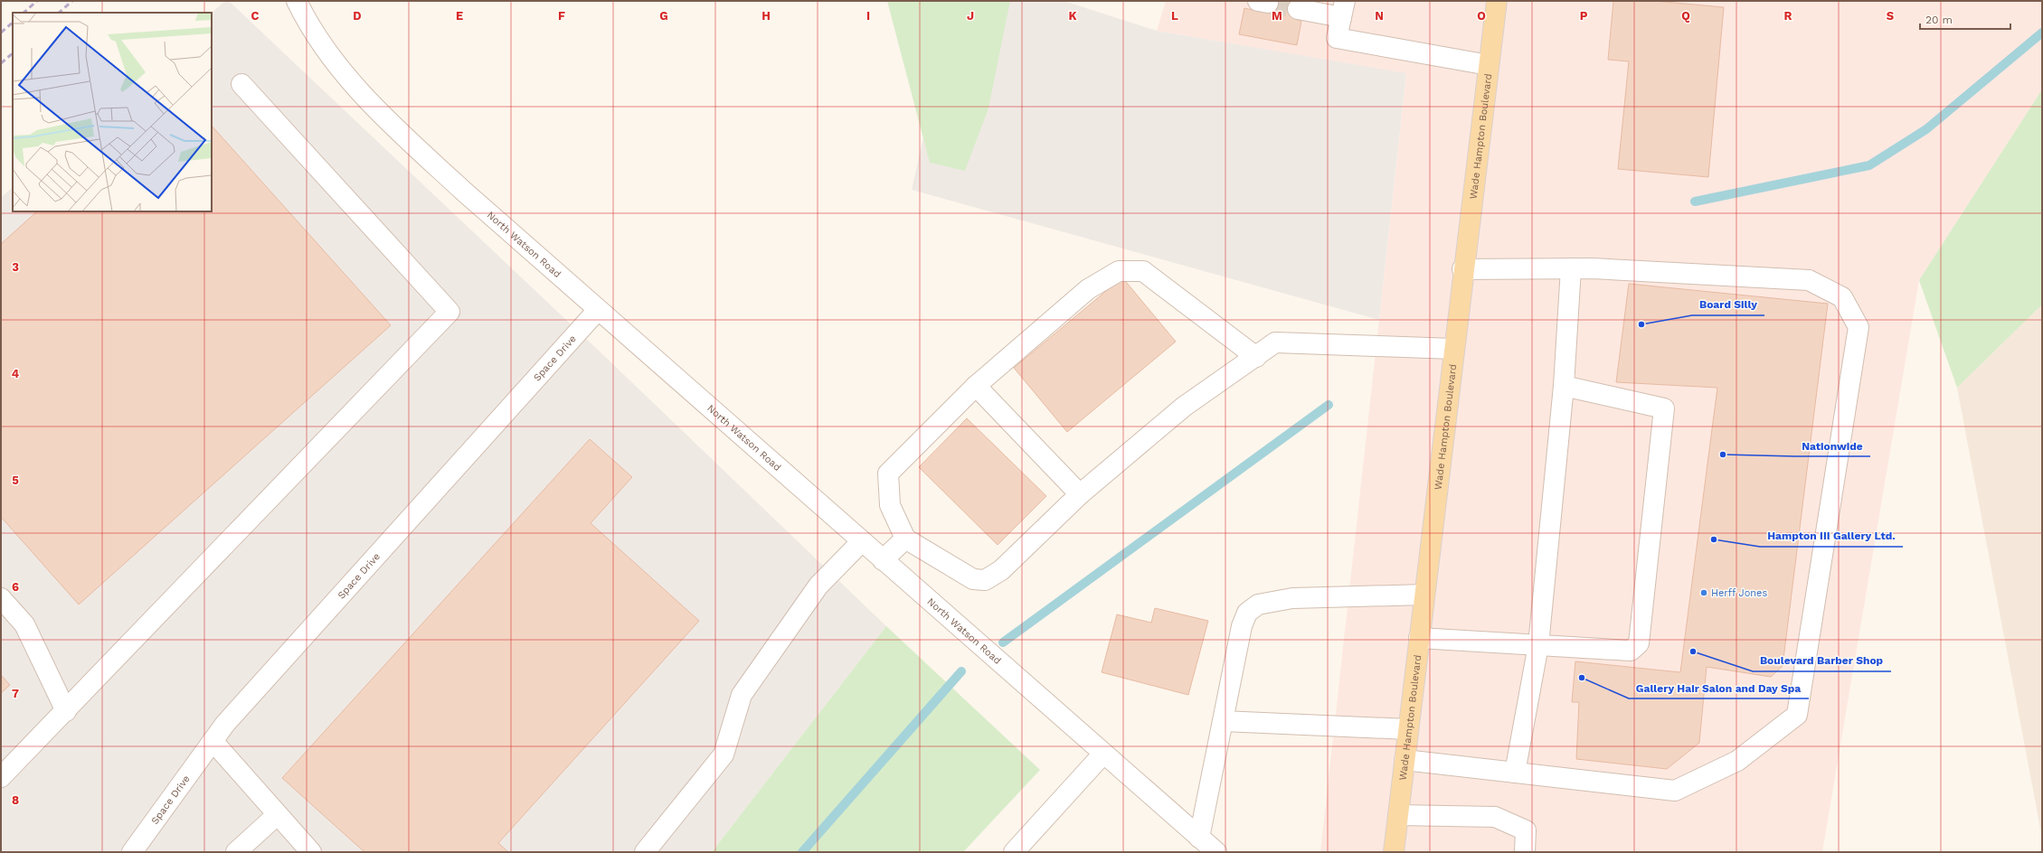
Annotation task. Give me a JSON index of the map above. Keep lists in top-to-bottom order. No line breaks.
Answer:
{"streets":{"main road":["Wade Hampton Boulevard"],"street":["North Watson Road","Space Drive"]},"crossings":[["North Watson Road","Space Drive"]],"places":["Board Silly","Nationwide","Hampton III Gallery Ltd.","Herff Jones","Boulevard Barber Shop","Gallery Hair Salon and Day Spa"],"scale_bar":"20 m","grid":{"columns":["C","D","E","F","G","H","I","J","K","L","M","N","O","P","Q","R","S"],"rows":["3","4","5","6","7","8"]}}
